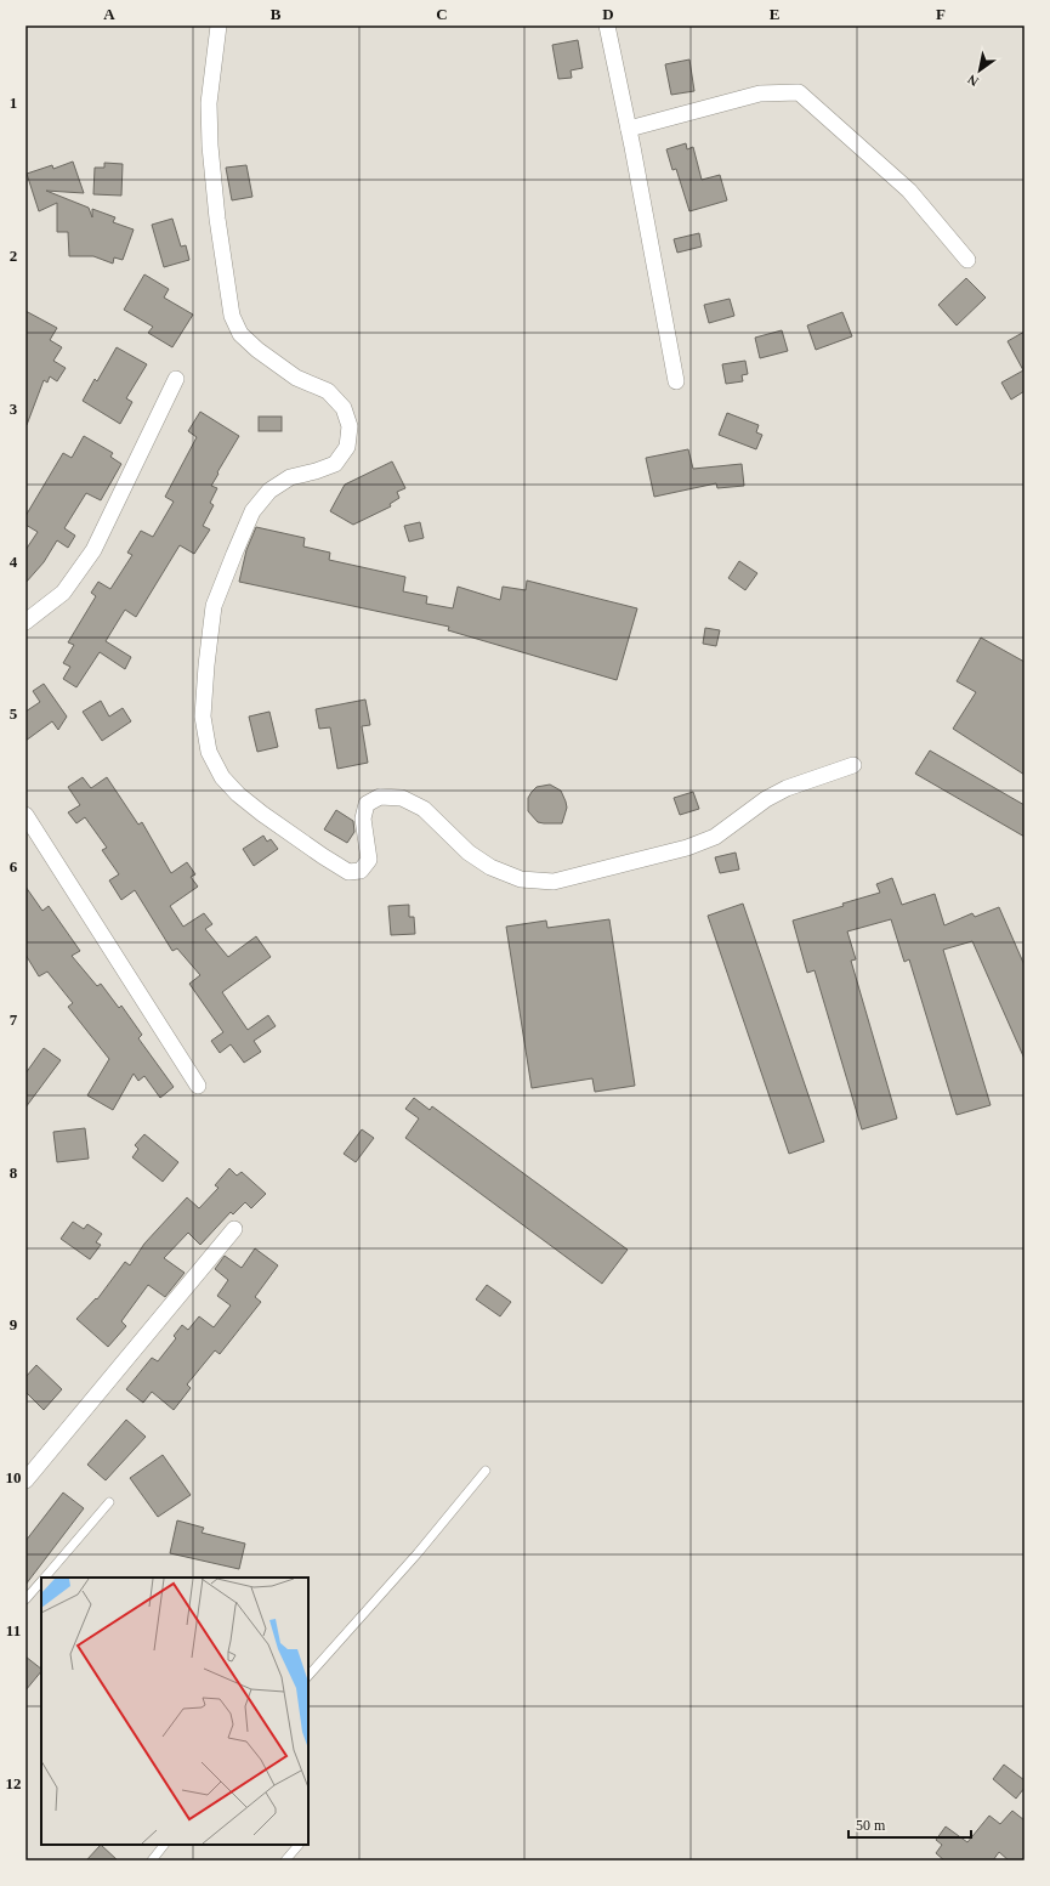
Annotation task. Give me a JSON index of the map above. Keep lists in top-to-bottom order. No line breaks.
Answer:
{"scale_bar":"50 m","north":"bottom left","grid":{"columns":["A","B","C","D","E","F"],"rows":["1","2","3","4","5","6","7","8","9","10","11","12"]}}
